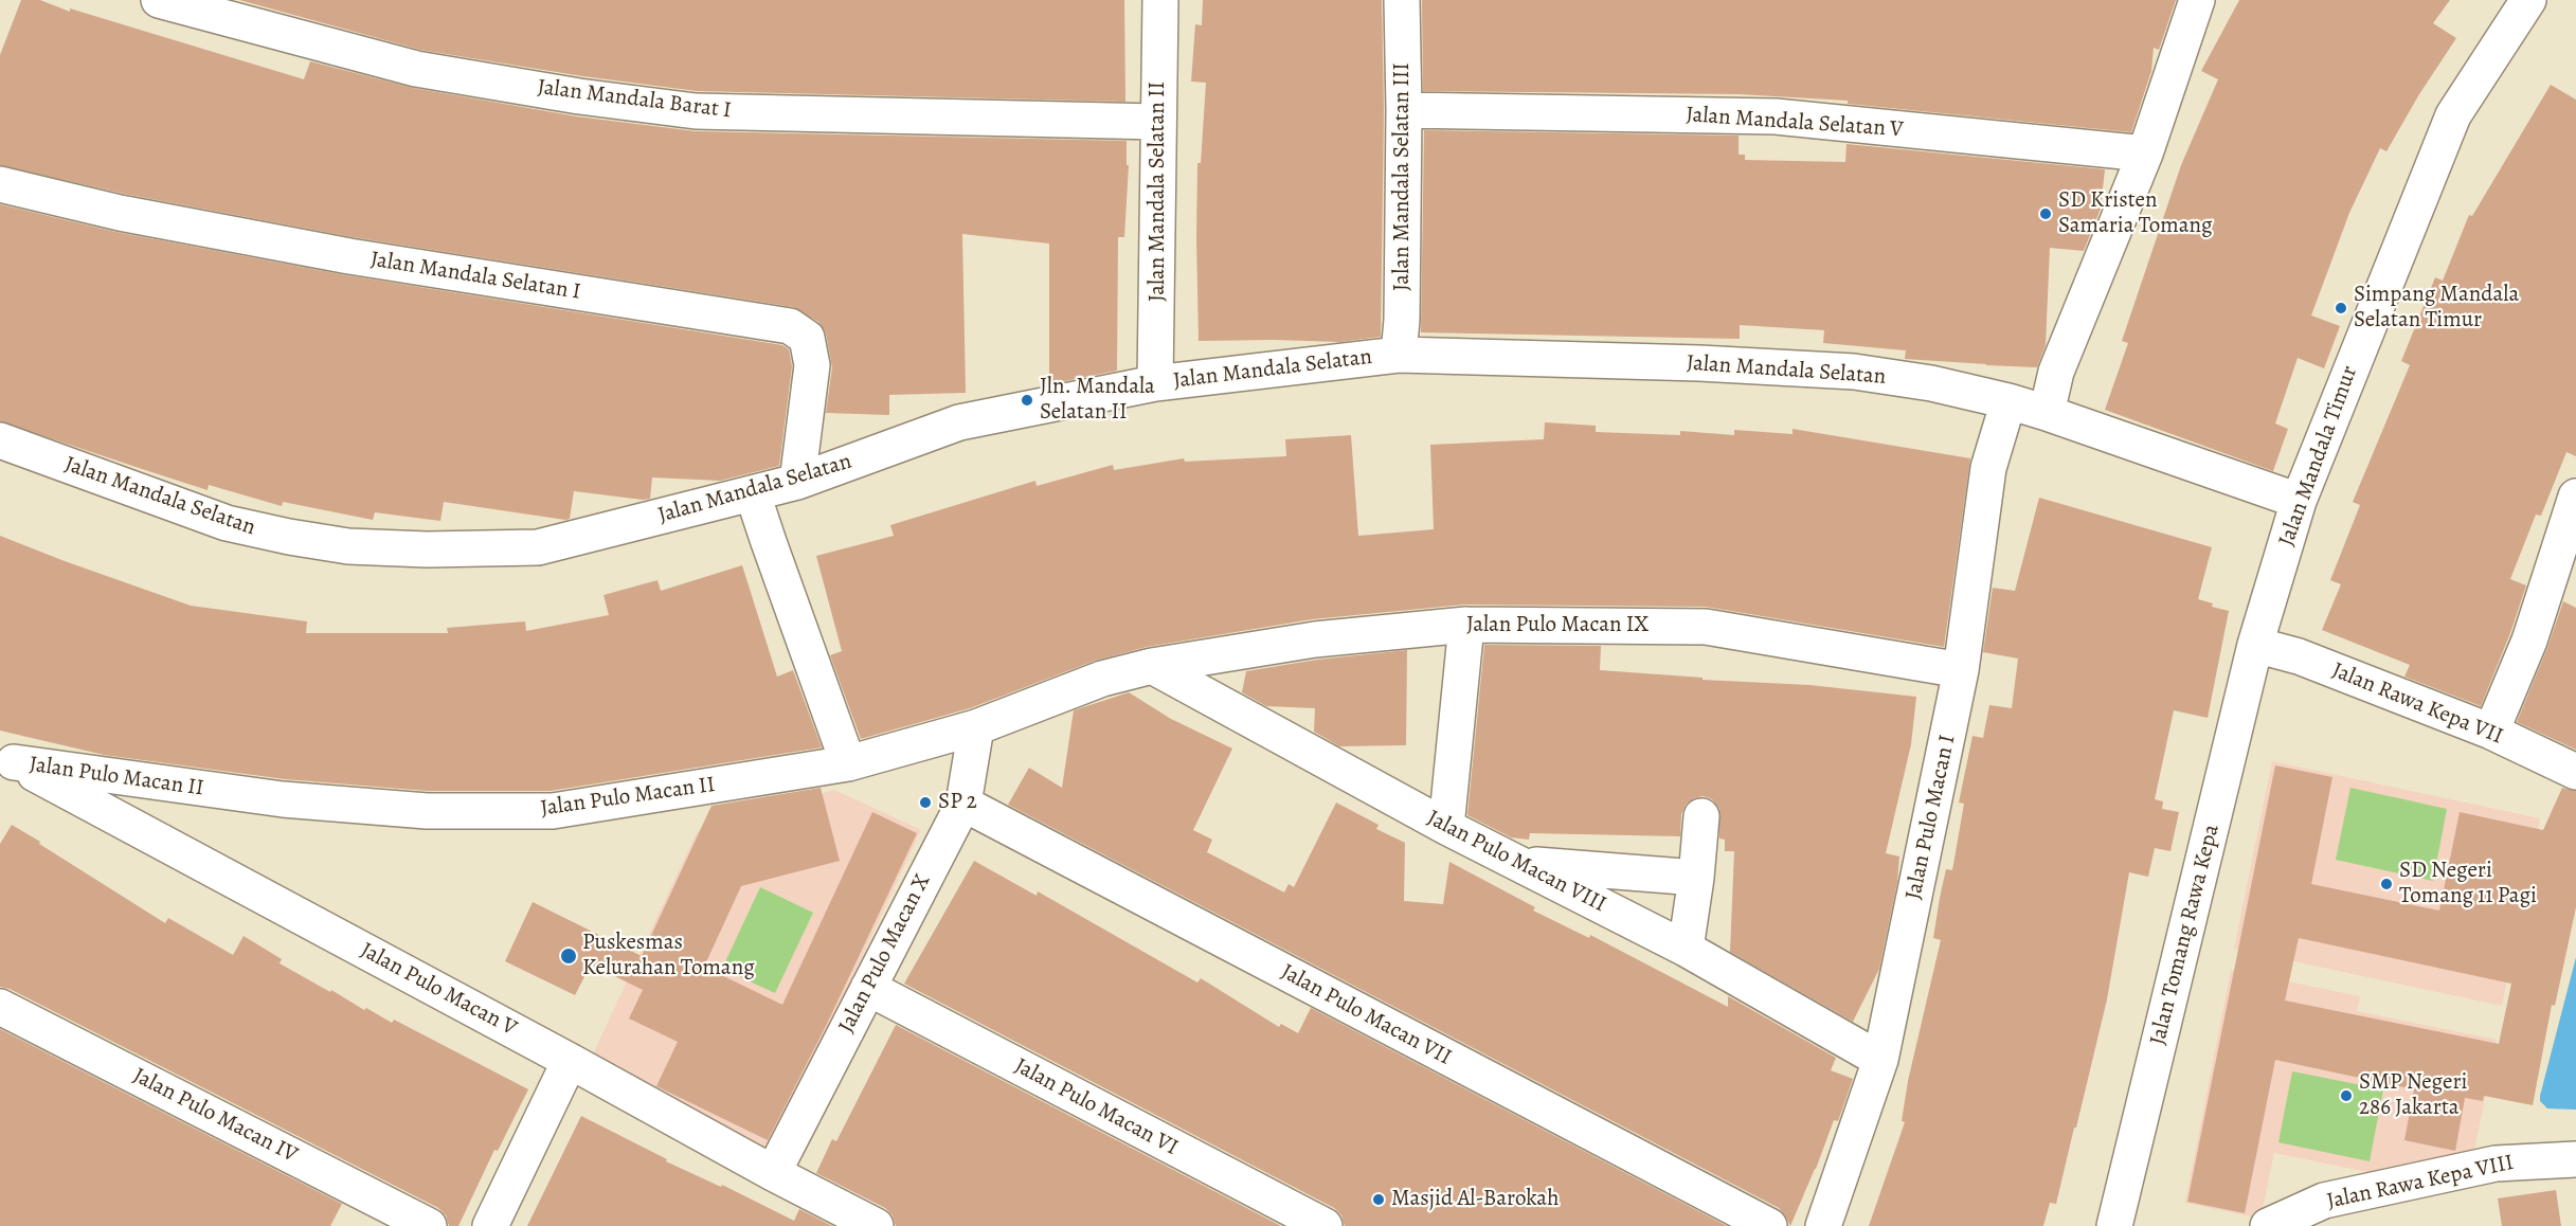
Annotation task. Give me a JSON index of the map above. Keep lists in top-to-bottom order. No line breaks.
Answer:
{"streets":{"street":["Jalan Mandala Barat I","Jalan Mandala Selatan V","Jalan Mandala Selatan III","Jalan Mandala Selatan II","Jalan Mandala Selatan I","Jalan Mandala Selatan","Jalan Mandala Timur","Jalan Pulo Macan IX","Jalan Rawa Kepa VII","Jalan Pulo Macan II","Jalan Pulo Macan I","Jalan Pulo Macan VIII","Jalan Tomang Rawa Kepa","Jalan Pulo Macan X","Jalan Pulo Macan V","Jalan Pulo Macan VII","Jalan Pulo Macan VI","Jalan Pulo Macan IV","Jalan Rawa Kepa VIII"]},"crossings":[["Jalan Mandala Barat I","Jalan Mandala Selatan II"],["Jalan Mandala Selatan V","Jalan Mandala Selatan III"],["Jalan Mandala Selatan III","Jalan Mandala Selatan"],["Jalan Mandala Selatan II","Jalan Mandala Selatan"],["Jalan Mandala Selatan I","Jalan Mandala Selatan"],["Jalan Mandala Selatan","Jalan Mandala Timur"],["Jalan Mandala Selatan","Jalan Pulo Macan I"],["Jalan Mandala Timur","Jalan Rawa Kepa VII"],["Jalan Mandala Timur","Jalan Tomang Rawa Kepa"],["Jalan Pulo Macan IX","Jalan Pulo Macan II"],["Jalan Pulo Macan IX","Jalan Pulo Macan I"],["Jalan Pulo Macan IX","Jalan Pulo Macan VIII"],["Jalan Rawa Kepa VII","Jalan Tomang Rawa Kepa"],["Jalan Pulo Macan II","Jalan Pulo Macan VIII"],["Jalan Pulo Macan II","Jalan Pulo Macan X"],["Jalan Pulo Macan II","Jalan Pulo Macan V"],["Jalan Pulo Macan I","Jalan Pulo Macan VIII"],["Jalan Pulo Macan X","Jalan Pulo Macan V"],["Jalan Pulo Macan X","Jalan Pulo Macan VII"],["Jalan Pulo Macan X","Jalan Pulo Macan VI"]],"places":["SD Kristen Samaria Tomang","Simpang Mandala Selatan Timur","Jln. Mandala Selatan II","SP 2","SD Negeri Tomang 11 Pagi","Puskesmas Kelurahan Tomang","SMP Negeri 286 Jakarta","Masjid Al-Barokah"]}
